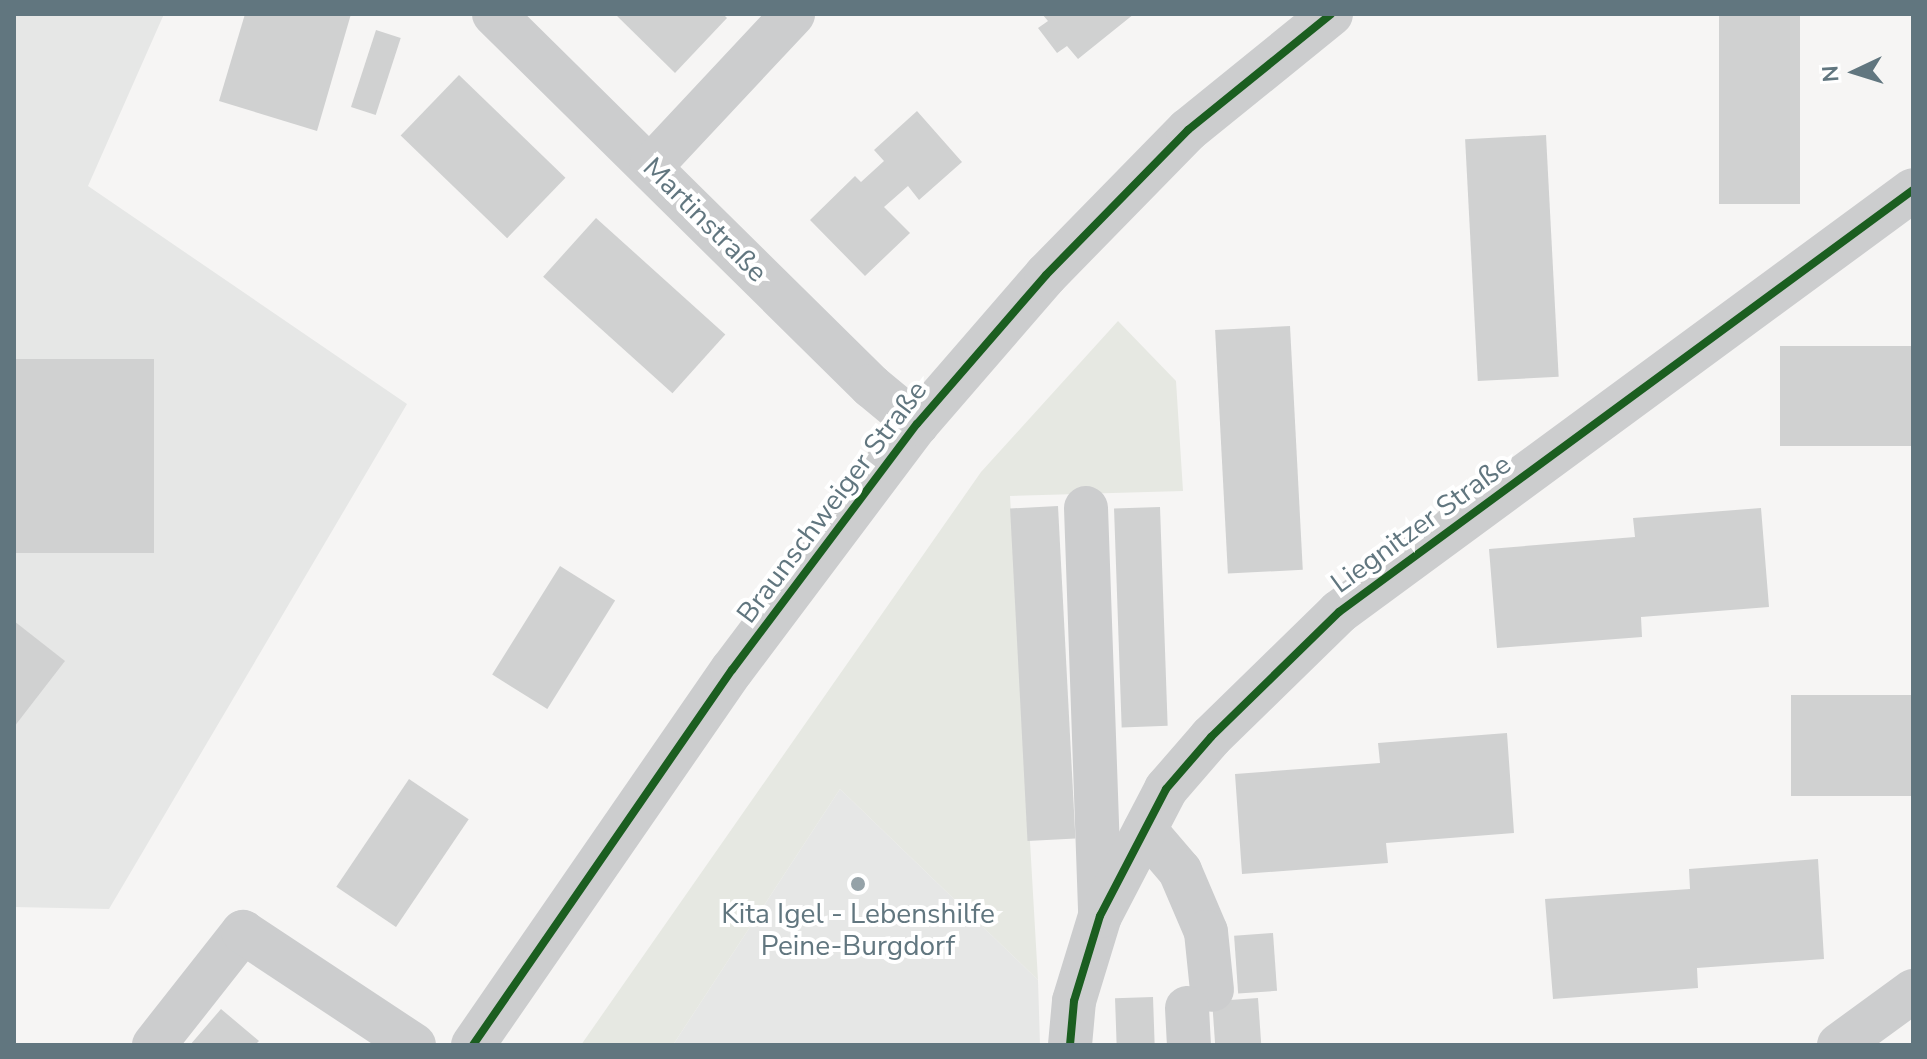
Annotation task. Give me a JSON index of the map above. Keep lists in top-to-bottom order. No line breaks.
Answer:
{"streets":{"street":["Martinstraße","Braunschweiger Straße","Liegnitzer Straße"]},"crossings":[["Martinstraße","Braunschweiger Straße"]],"places":["Kita Igel - Lebenshilfe Peine-Burgdorf"],"north":"left"}
